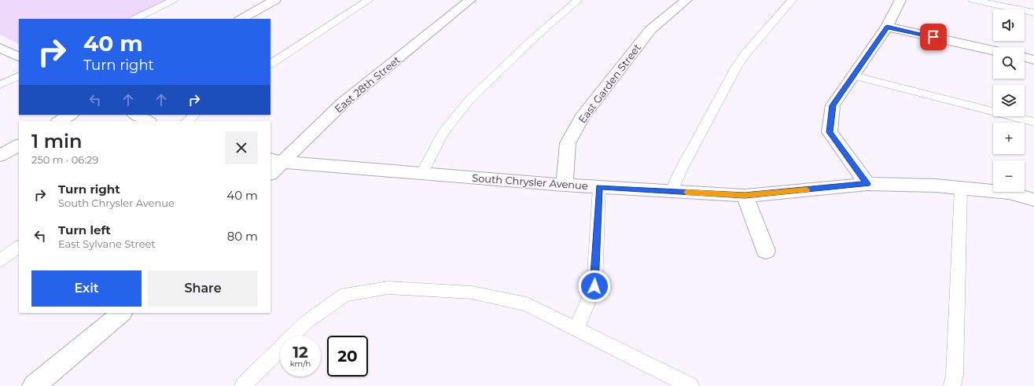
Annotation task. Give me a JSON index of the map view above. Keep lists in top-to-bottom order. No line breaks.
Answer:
{"streets":{"street":["East Garden Street","East 28th Street","South Chrysler Avenue"]},"crossings":[["East Garden Street","South Chrysler Avenue"],["East 28th Street","South Chrysler Avenue"]],"page":{"map_buttons":["+","−"],"turn":["40 m","Turn right"],"heading":["1 min","250 m · 06:29"],"list":[{"name":"Turn right","note":"South Chrysler Avenue","value":"40 m"},{"name":"Turn left","note":"East Sylvane Street","value":"80 m"}],"buttons":["Exit","Share"],"speed":"12 km/h","limit":"20"}}
